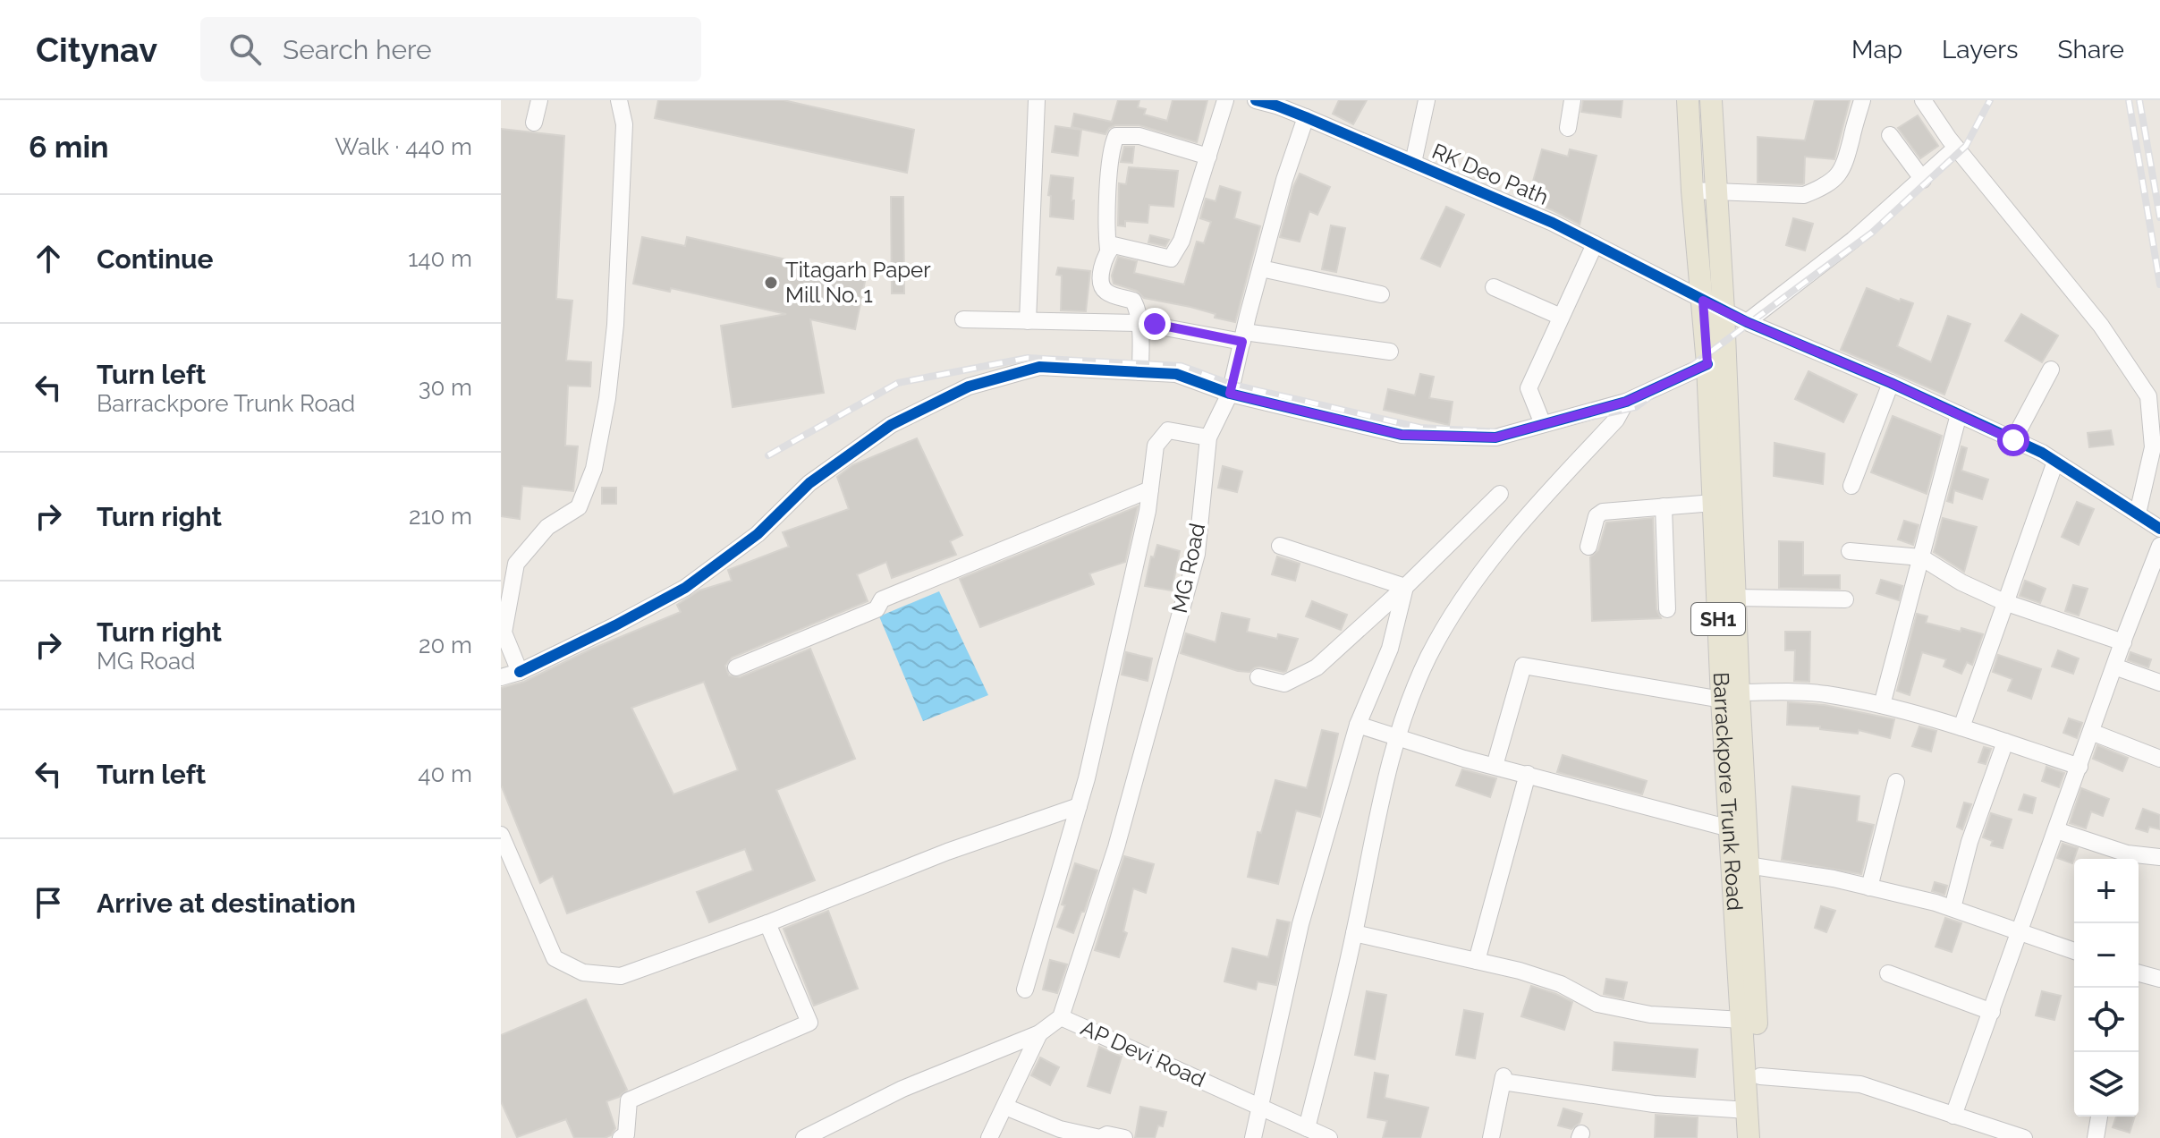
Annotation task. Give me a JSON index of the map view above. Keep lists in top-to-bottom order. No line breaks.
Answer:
{"streets":{"main road":["SH1","Barrackpore Trunk Road"],"street":["RK Deo Path","MG Road","AP Devi Road"]},"crossings":[["RK Deo Path","MG Road"],["RK Deo Path","Barrackpore Trunk Road"],["MG Road","AP Devi Road"]],"places":["Titagarh Paper Mill No. 1"],"page":{"header":"Citynav","search":"Search here","nav":["Map","Layers","Share"],"heading":["6 min","Walk · 440 m"],"list":[["Continue","140 m"],["Turn left","Barrackpore Trunk Road","30 m"],["Turn right","210 m"],["Turn right","MG Road","20 m"],["Turn left","40 m"],"Arrive at destination"],"map_buttons":["+","−"]}}
